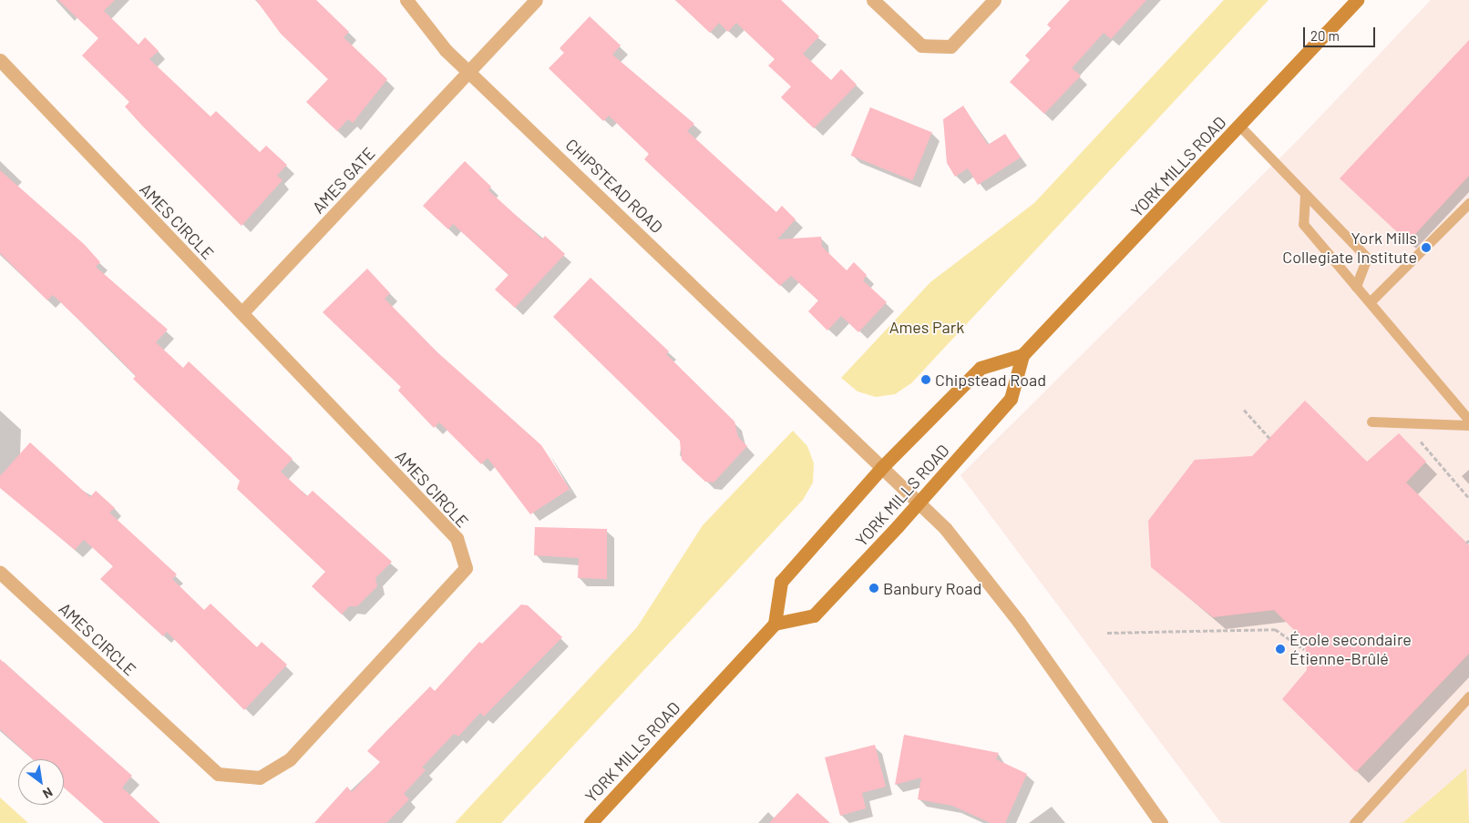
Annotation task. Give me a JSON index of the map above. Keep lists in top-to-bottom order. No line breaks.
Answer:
{"streets":{"main road":["YORK MILLS ROAD"],"street":["AMES GATE","CHIPSTEAD ROAD","AMES CIRCLE"]},"crossings":[["YORK MILLS ROAD","CHIPSTEAD ROAD"],["AMES GATE","CHIPSTEAD ROAD"],["AMES GATE","AMES CIRCLE"]],"parks":["Ames Park"],"places":["York Mills Collegiate Institute","Chipstead Road","Banbury Road","École secondaire Étienne-Brûlé"],"scale_bar":"20 m","north":"bottom right"}
